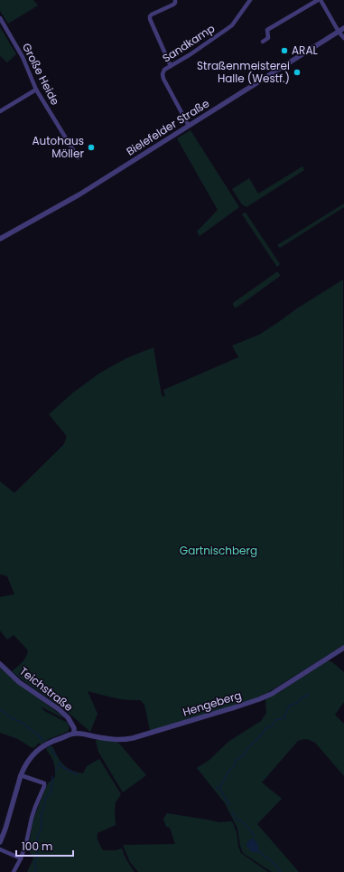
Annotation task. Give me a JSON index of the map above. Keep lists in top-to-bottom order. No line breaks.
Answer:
{"streets":{"street":["Sandkamp","Große Heide","Bielefelder Straße","Teichstraße","Hengeberg"]},"crossings":[["Sandkamp","Bielefelder Straße"],["Teichstraße","Hengeberg"]],"parks":["Gartnischberg"],"places":["ARAL","Straßenmeisterei Halle (Westf.)","Autohaus Möller"],"scale_bar":"100 m"}
